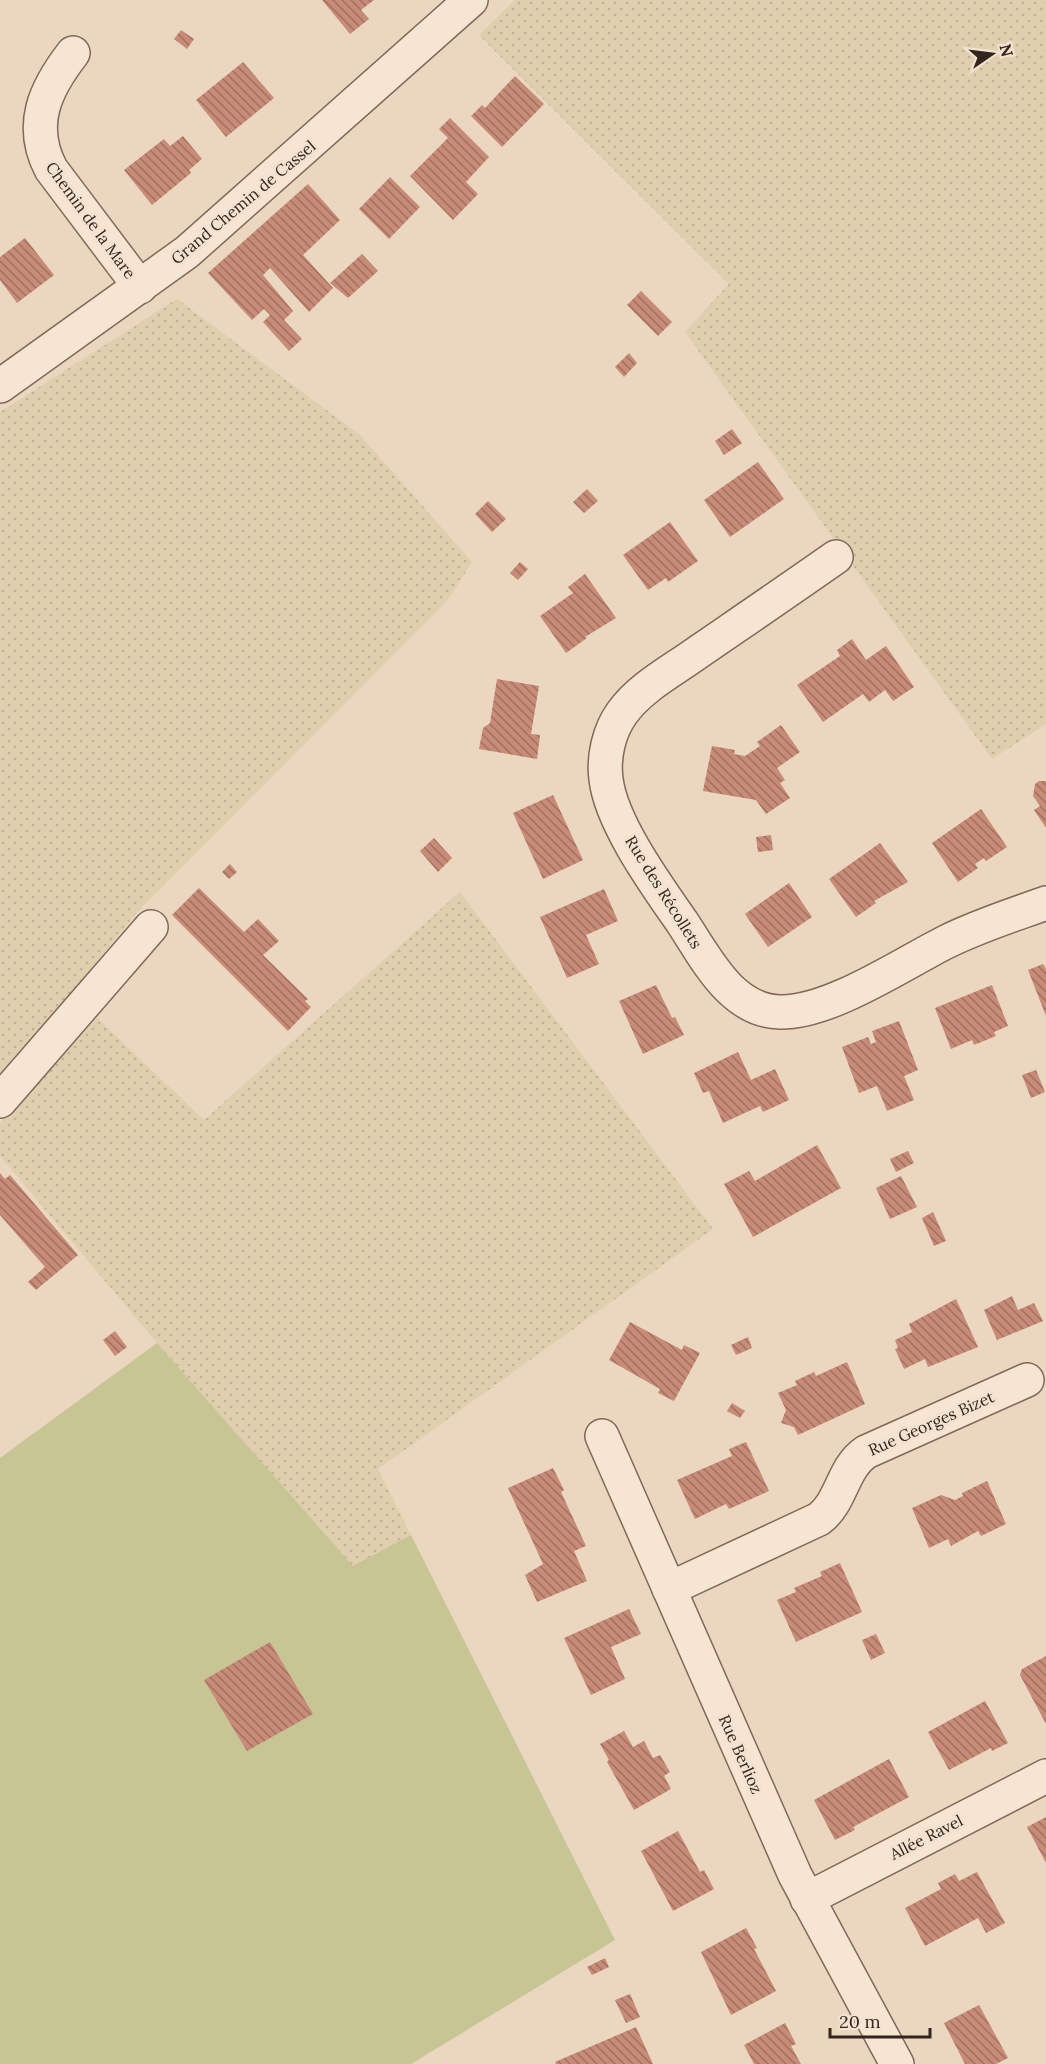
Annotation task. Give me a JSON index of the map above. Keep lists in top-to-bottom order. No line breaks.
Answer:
{"streets":{"street":["Grand Chemin de Cassel","Chemin de la Mare","Rue des Récollets","Rue Georges Bizet","Rue Berlioz","Allée Ravel"]},"crossings":[["Grand Chemin de Cassel","Chemin de la Mare"],["Rue Georges Bizet","Rue Berlioz"],["Rue Berlioz","Allée Ravel"]],"scale_bar":"20 m","north":"right"}
